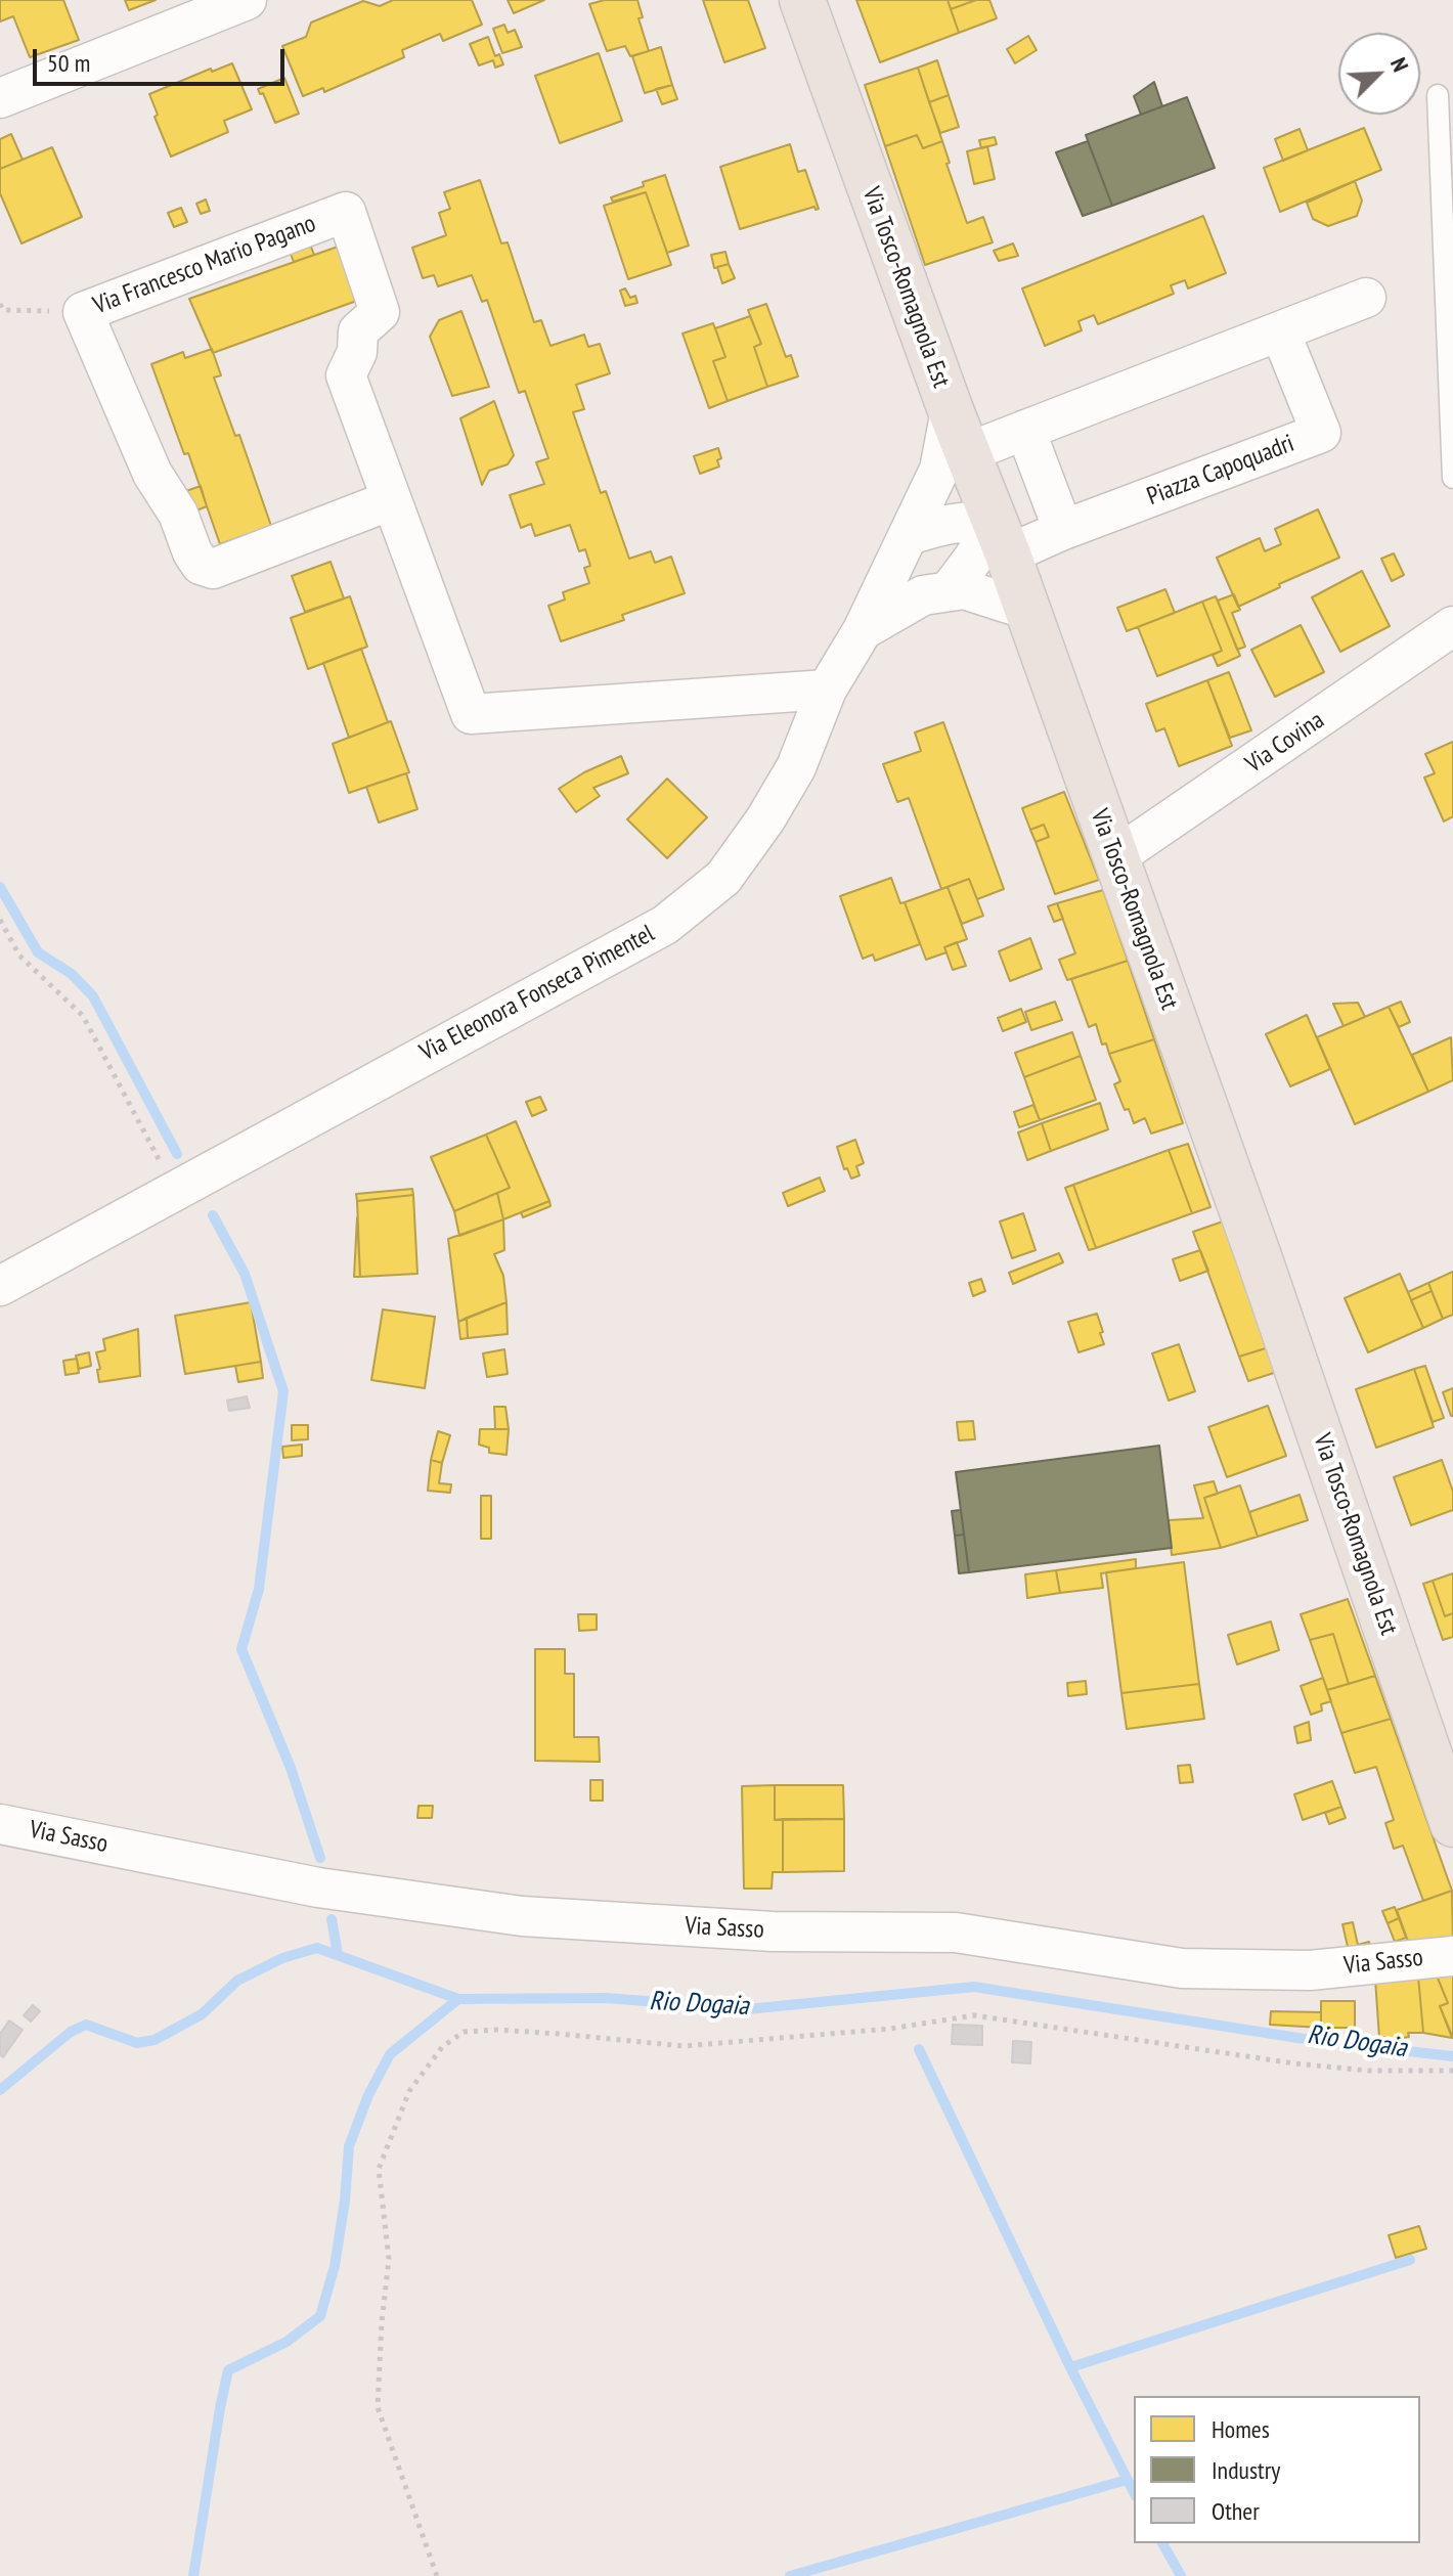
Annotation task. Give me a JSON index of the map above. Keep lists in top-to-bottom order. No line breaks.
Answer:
{"streets":{"main road":["Via Tosco-Romagnola Est"],"street":["Via Francesco Mario Pagano","Piazza Capoquadri","Via Covina","Via Eleonora Fonseca Pimentel","Via Sasso"]},"crossings":[["Via Francesco Mario Pagano","Via Eleonora Fonseca Pimentel"],["Via Tosco-Romagnola Est","Piazza Capoquadri"],["Via Tosco-Romagnola Est","Via Covina"],["Via Tosco-Romagnola Est","Via Eleonora Fonseca Pimentel"]],"water":["Rio Dogaia"],"legend":["Homes","Industry","Other"],"scale_bar":"50 m","north":"top right"}
